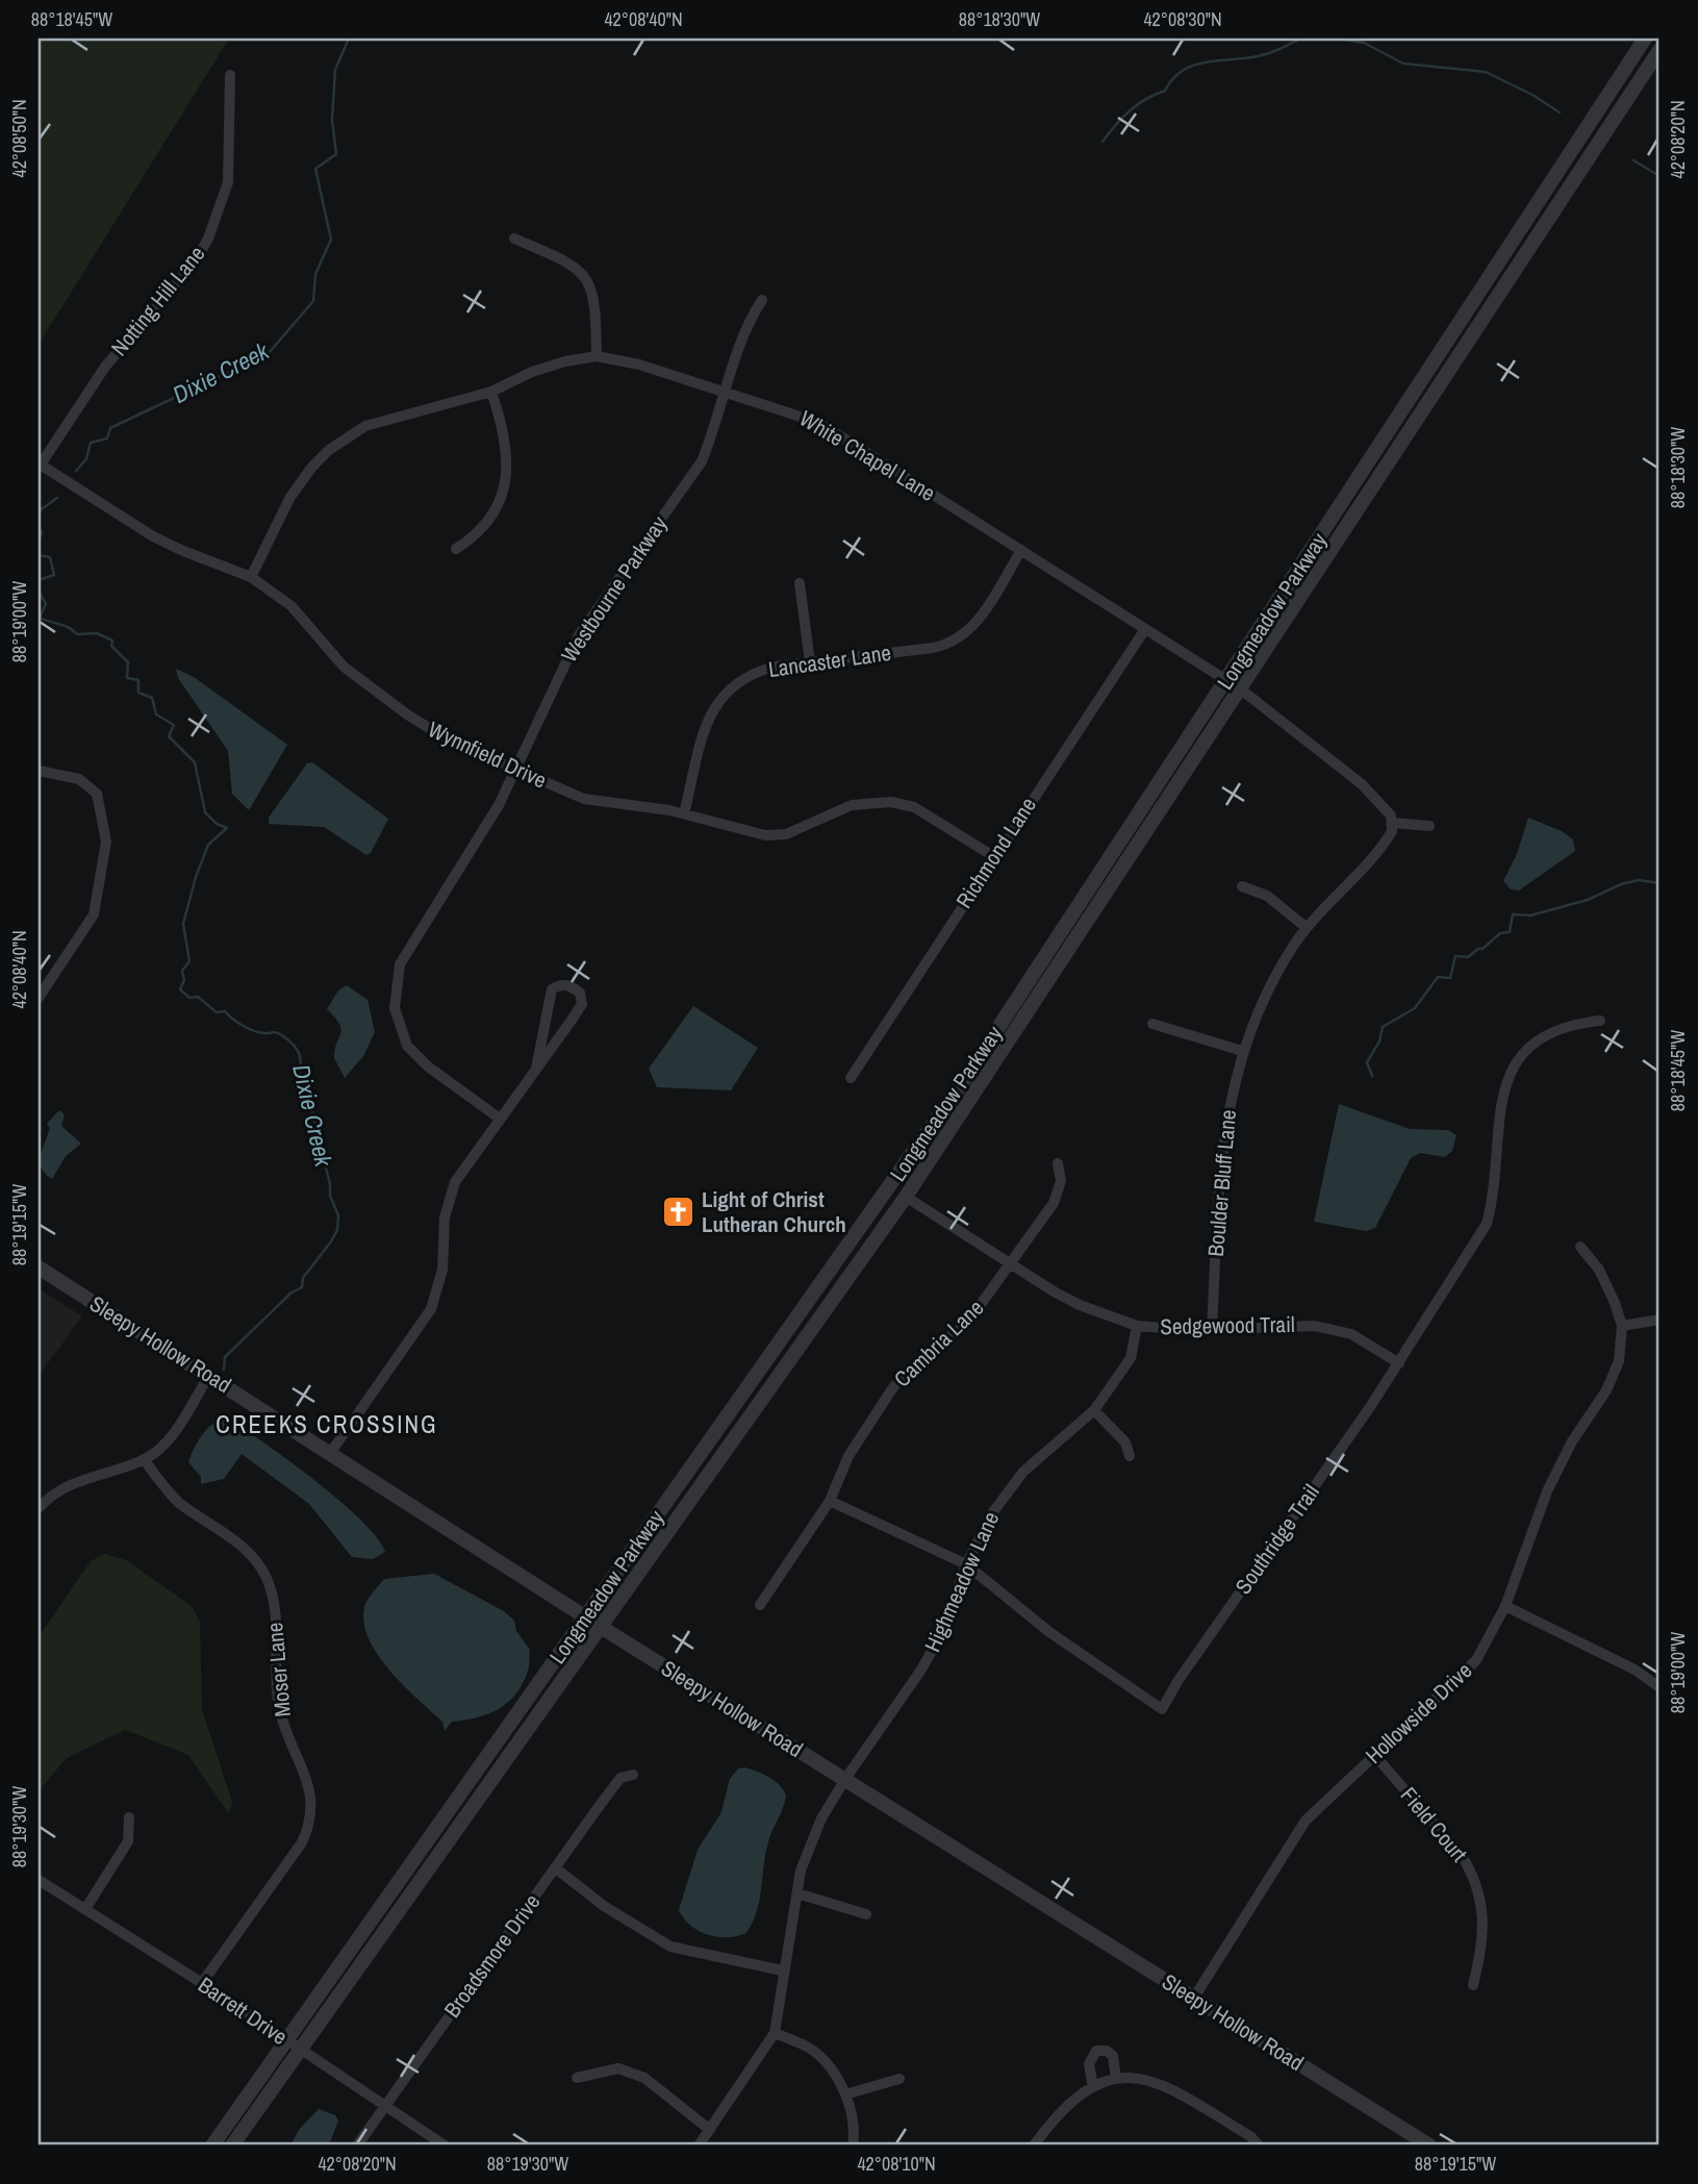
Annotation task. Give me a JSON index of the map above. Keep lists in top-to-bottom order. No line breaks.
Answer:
{"streets":{"street":["Notting Hill Lane","White Chapel Lane","Westbourne Parkway","Longmeadow Parkway","Lancaster Lane","Wynnfield Drive","Richmond Lane","Boulder Bluff Lane","Sedgewood Trail","Cambria Lane","Sleepy Hollow Road","Southridge Trail","Highmeadow Lane","Moser Lane","Hollowside Drive","Field Court","Broadsmore Drive","Barrett Drive"]},"crossings":[["Notting Hill Lane","Wynnfield Drive"],["White Chapel Lane","Westbourne Parkway"],["White Chapel Lane","Longmeadow Parkway"],["White Chapel Lane","Lancaster Lane"],["White Chapel Lane","Wynnfield Drive"],["White Chapel Lane","Richmond Lane"],["White Chapel Lane","Boulder Bluff Lane"],["Westbourne Parkway","Wynnfield Drive"],["Longmeadow Parkway","Sedgewood Trail"],["Longmeadow Parkway","Sleepy Hollow Road"],["Longmeadow Parkway","Barrett Drive"],["Lancaster Lane","Wynnfield Drive"],["Wynnfield Drive","Richmond Lane"],["Boulder Bluff Lane","Sedgewood Trail"],["Sedgewood Trail","Cambria Lane"],["Sedgewood Trail","Southridge Trail"],["Sedgewood Trail","Highmeadow Lane"],["Cambria Lane","Southridge Trail"],["Sleepy Hollow Road","Highmeadow Lane"],["Sleepy Hollow Road","Hollowside Drive"],["Southridge Trail","Highmeadow Lane"],["Moser Lane","Barrett Drive"],["Hollowside Drive","Field Court"],["Broadsmore Drive","Barrett Drive"]],"districts":["CREEKS CROSSING"],"water":["Dixie Creek"],"places":{"church":["Light of Christ Lutheran Church"]},"coordinates":["88°18'45\"W","42°08'40\"N","88°18'30\"W","42°08'30\"N","42°08'50\"N","42°08'20\"N","88°19'00\"W","88°19'15\"W","88°19'30\"W","42°08'10\"N"]}
